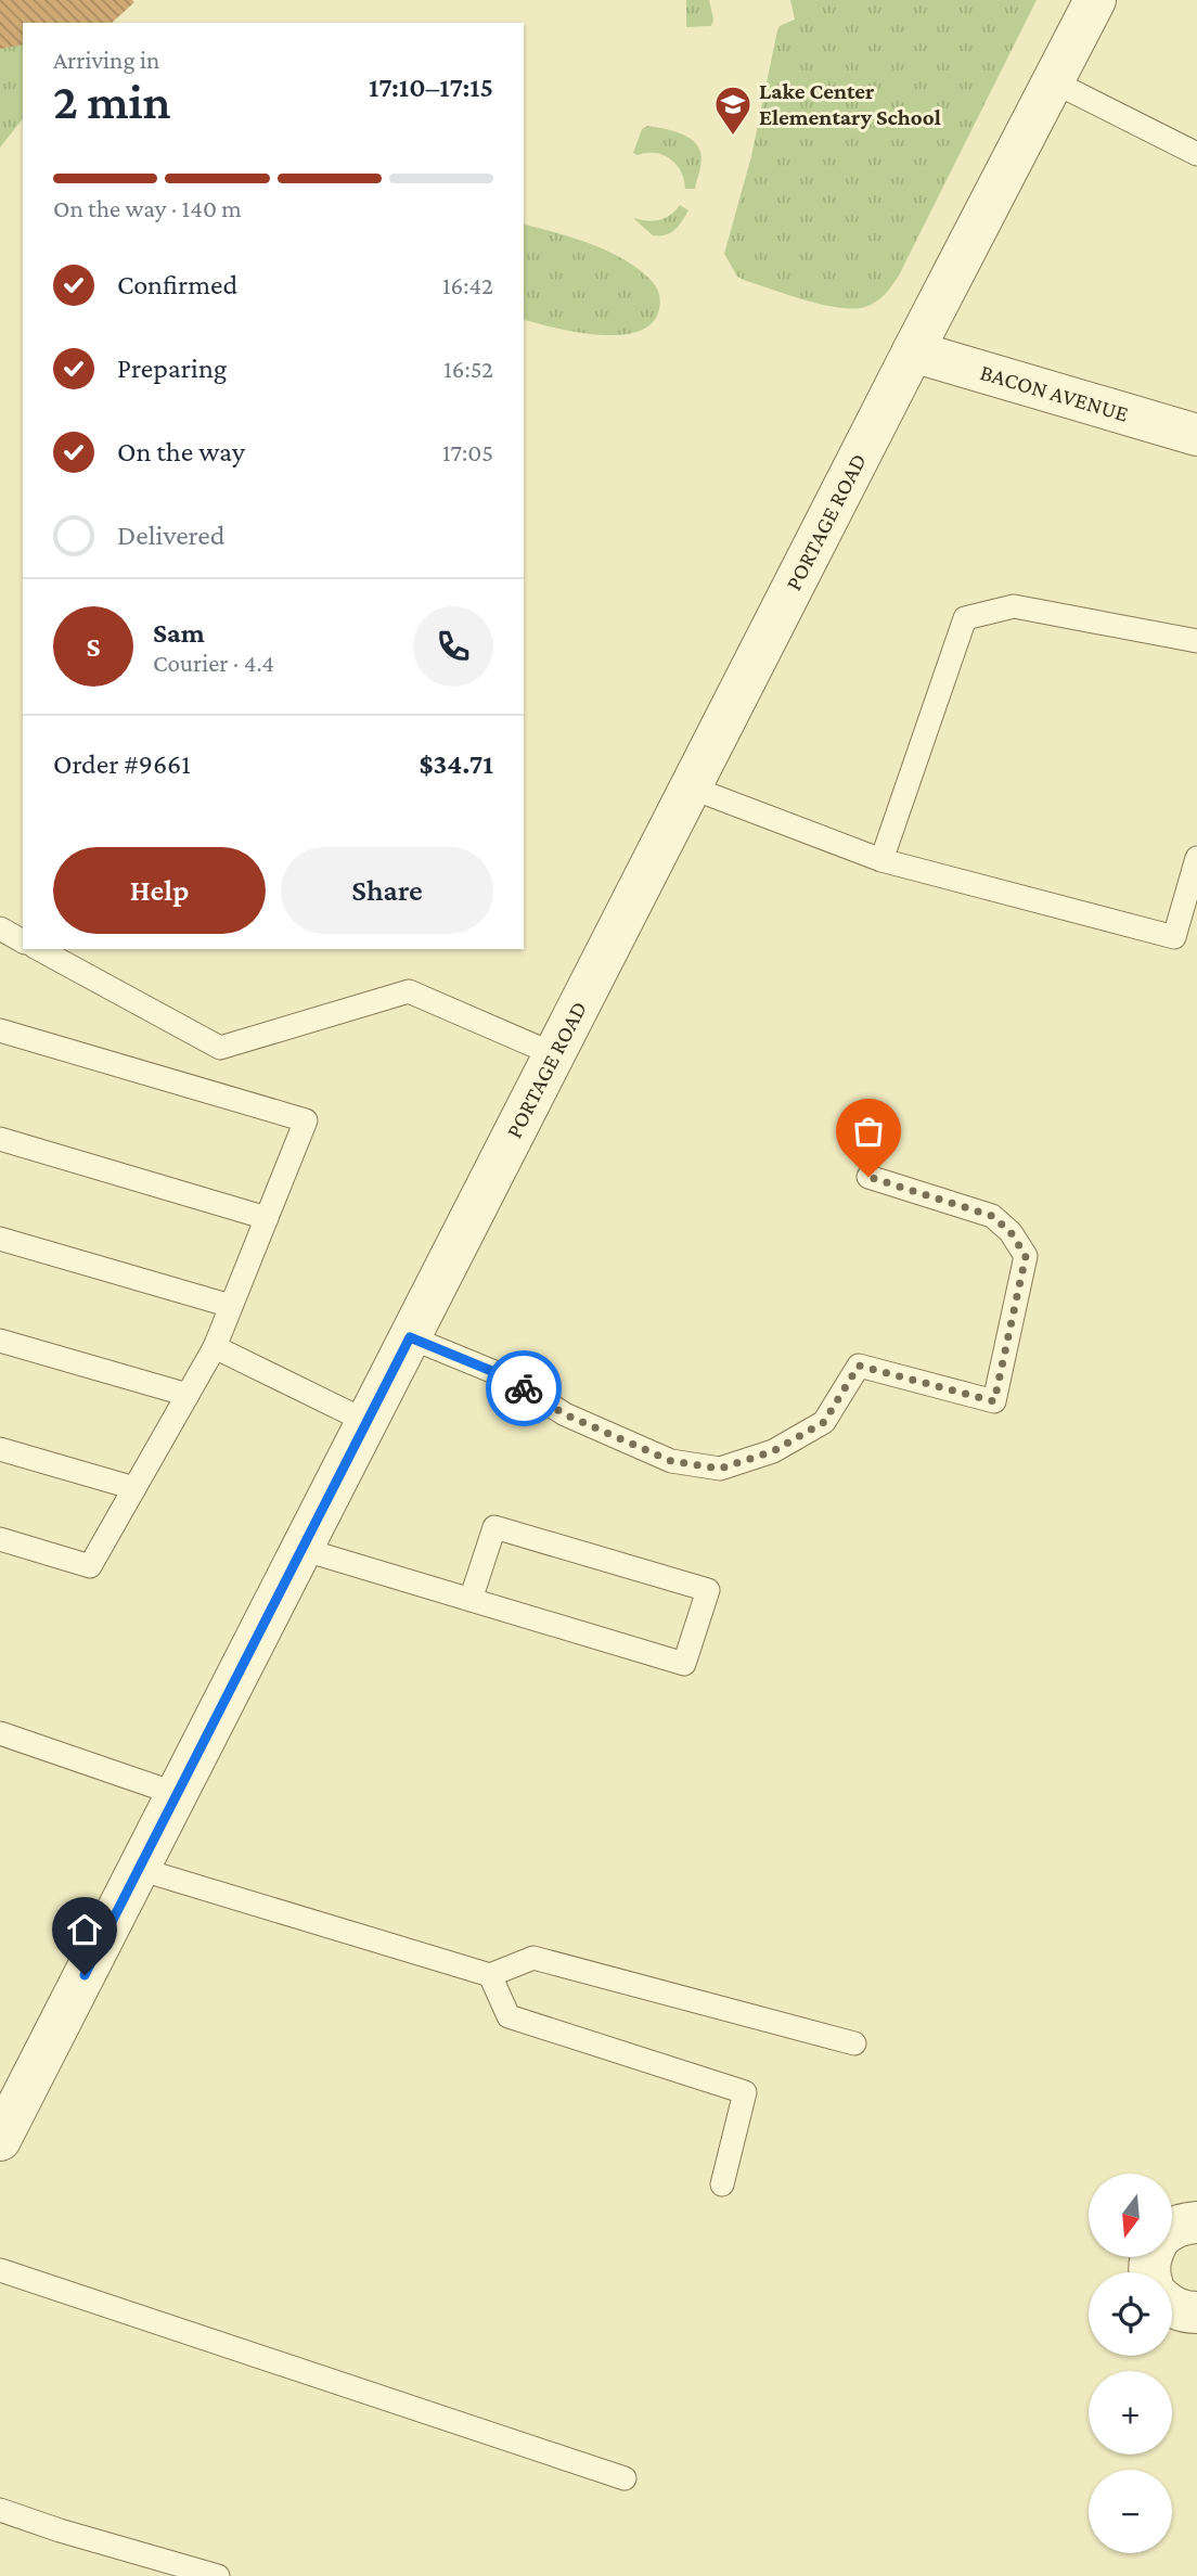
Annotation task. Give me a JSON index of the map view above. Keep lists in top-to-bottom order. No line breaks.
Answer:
{"streets":{"street":["BACON AVENUE","PORTAGE ROAD"]},"crossings":[["BACON AVENUE","PORTAGE ROAD"]],"places":{"school or university":["Lake Center Elementary School"]},"north":"bottom","page":{"heading":["2 min","Arriving in","17:10–17:15"],"panel":["Sam","Courier · 4.4","Order #9661","$34.71"],"bar":"On the way · 140 m","list":[["Confirmed","16:42"],["Preparing","16:52"],["On the way","17:05"],"Delivered"],"round":"S","buttons":["Help","Share"],"map_buttons":["+","−"]}}
